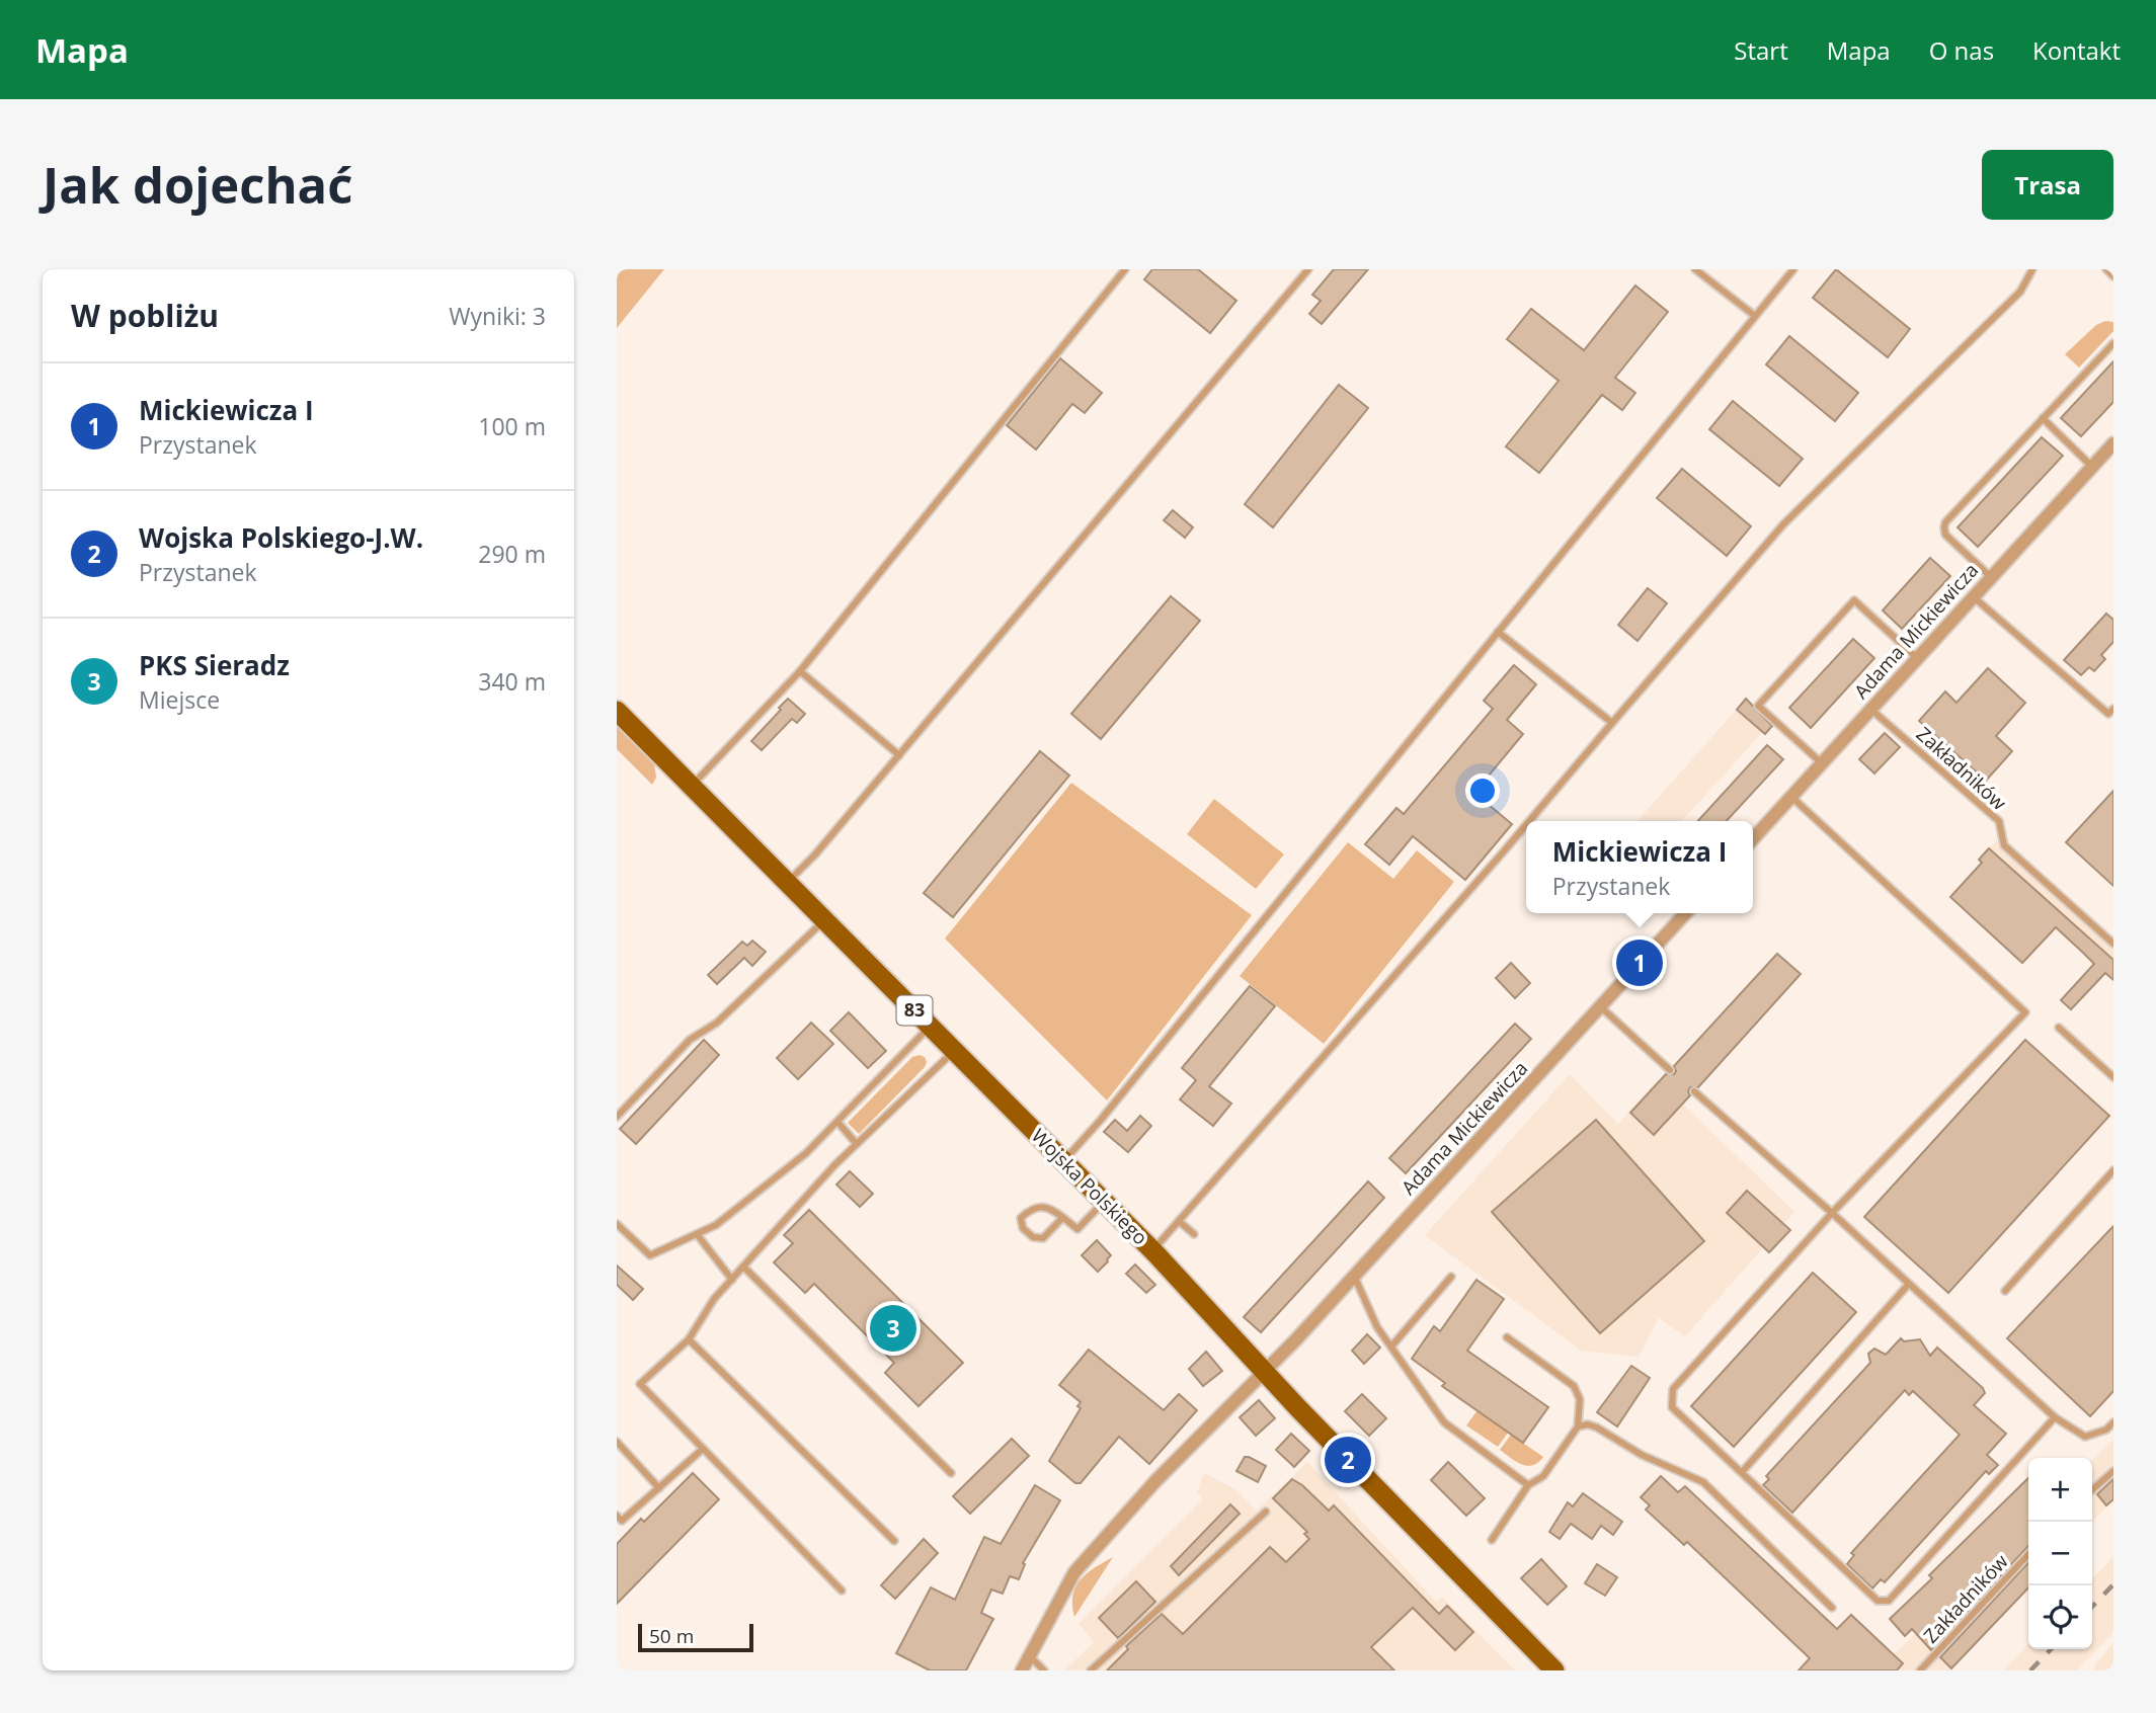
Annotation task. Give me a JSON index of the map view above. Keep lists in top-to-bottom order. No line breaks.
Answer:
{"streets":{"main road":["83","Wojska Polskiego"],"street":["Adama Mickiewicza"],"lane":["Zakładników"]},"crossings":[["Adama Mickiewicza","Zakładników"],["Adama Mickiewicza","Wojska Polskiego"]],"scale_bar":"50 m","page":{"header":"Mapa","nav":["Start","Mapa","O nas","Kontakt"],"buttons":"Trasa","title":"Jak dojechać","heading":["W pobliżu","Wyniki: 3"],"list":[{"mark":"1","name":"Mickiewicza I","note":"Przystanek","value":"100 m"},{"mark":"2","name":"Wojska Polskiego-J.W.","note":"Przystanek","value":"290 m"},{"mark":"3","name":"PKS Sieradz","note":"Miejsce","value":"340 m"}],"popup":["Mickiewicza I","Przystanek"],"pins":["1","3","2"],"map_buttons":["+","−"],"scale":"50 m"}}
